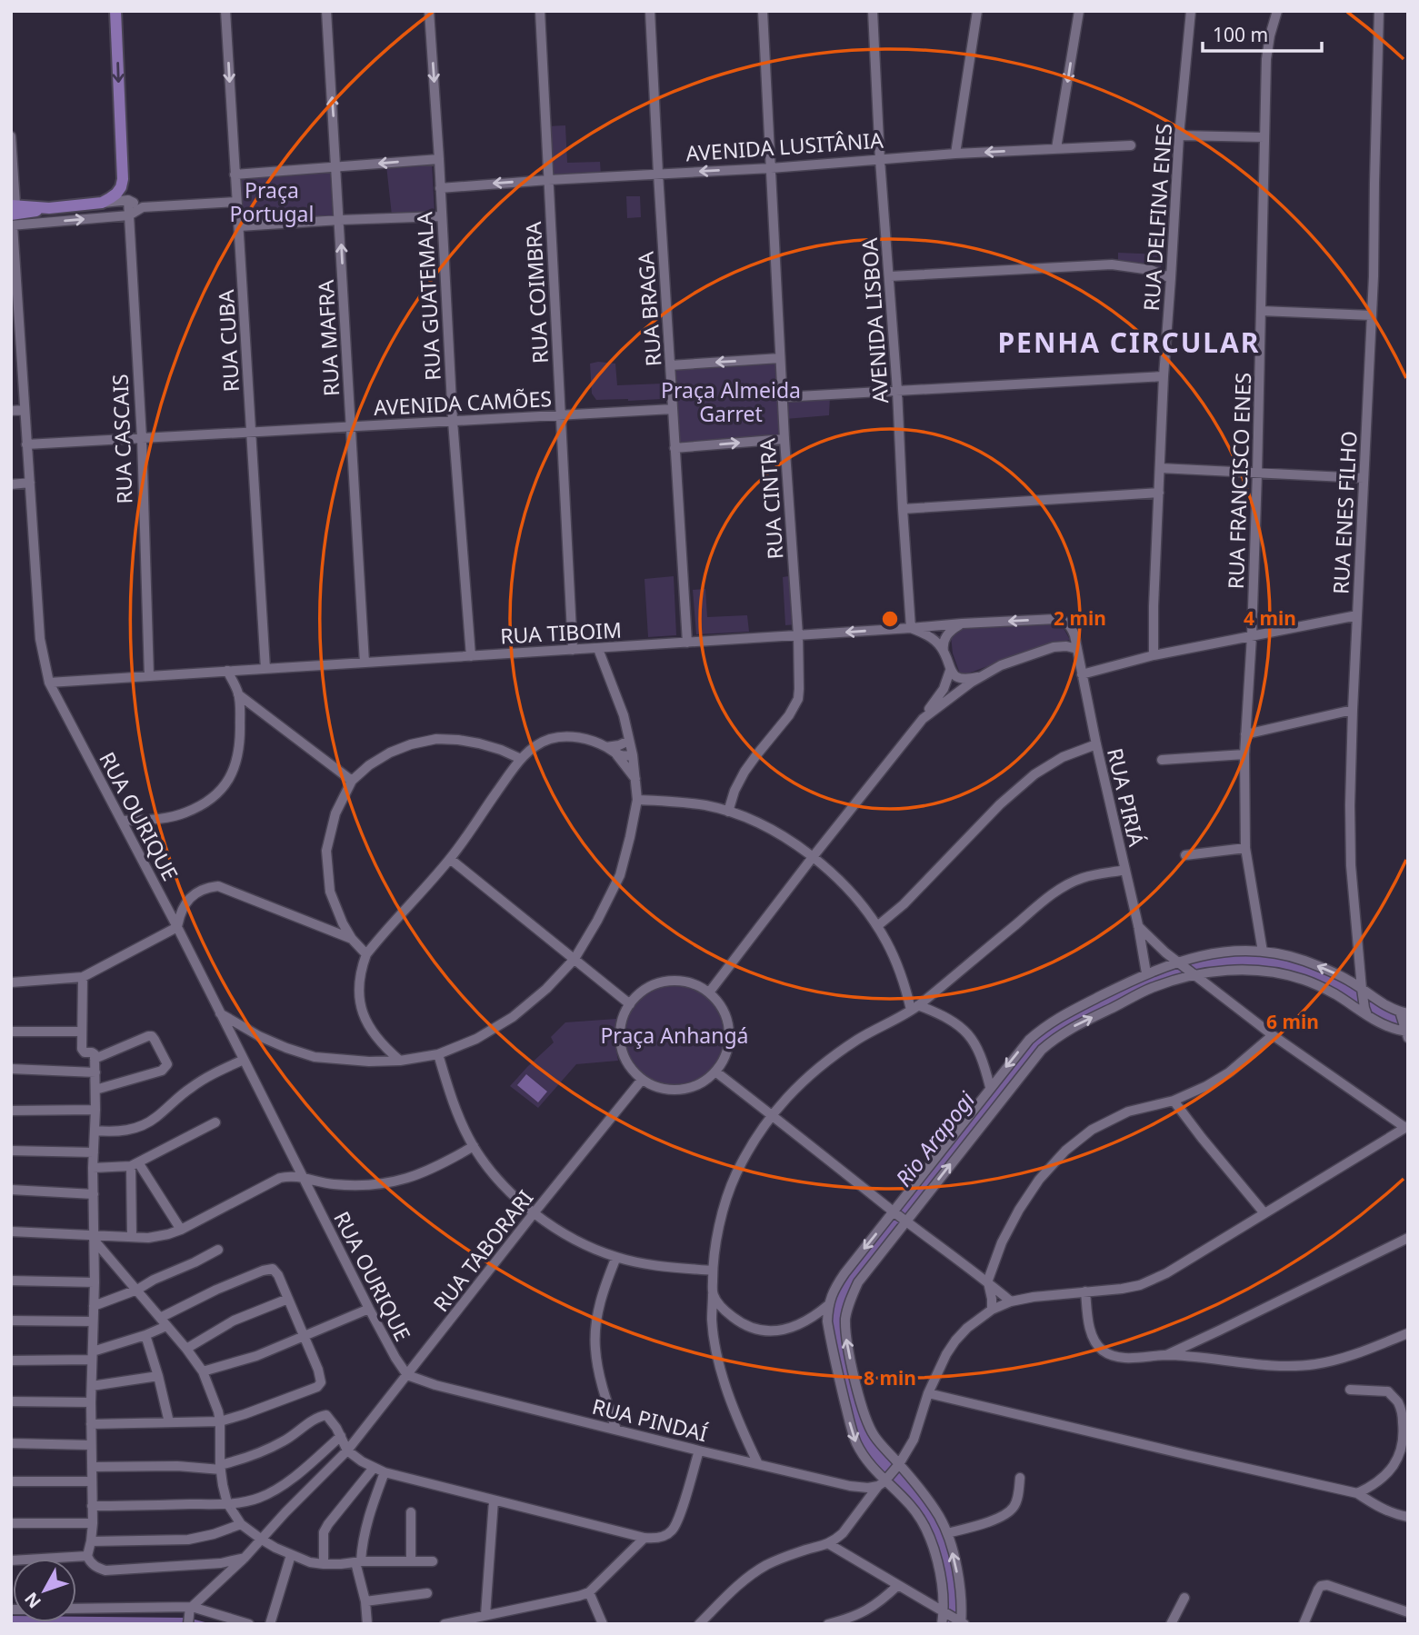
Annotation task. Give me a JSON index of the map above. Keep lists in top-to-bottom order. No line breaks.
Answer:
{"streets":{"street":["AVENIDA LUSITÂNIA","RUA DELFINA ENES","RUA COIMBRA","RUA GUATEMALA","RUA BRAGA","AVENIDA LISBOA","RUA MAFRA","RUA CUBA","AVENIDA CAMÕES","RUA CASCAIS","RUA FRANCISCO ENES","RUA CINTRA","RUA ENES FILHO","RUA TIBOIM","RUA PIRIÁ","RUA OURIQUE","RUA TABORARI","RUA PINDAÍ"]},"crossings":[["AVENIDA LUSITÂNIA","RUA COIMBRA"],["AVENIDA LUSITÂNIA","RUA GUATEMALA"],["AVENIDA LUSITÂNIA","RUA BRAGA"],["AVENIDA LUSITÂNIA","AVENIDA LISBOA"],["AVENIDA LUSITÂNIA","RUA CINTRA"],["RUA COIMBRA","AVENIDA CAMÕES"],["RUA COIMBRA","RUA TIBOIM"],["RUA GUATEMALA","AVENIDA CAMÕES"],["RUA GUATEMALA","RUA TIBOIM"],["RUA BRAGA","AVENIDA CAMÕES"],["RUA BRAGA","RUA TIBOIM"],["AVENIDA LISBOA","RUA TIBOIM"],["RUA MAFRA","AVENIDA CAMÕES"],["RUA MAFRA","RUA TIBOIM"],["RUA CUBA","AVENIDA CAMÕES"],["RUA CUBA","RUA TIBOIM"],["AVENIDA CAMÕES","RUA CASCAIS"],["AVENIDA CAMÕES","RUA OURIQUE"],["RUA CASCAIS","RUA TIBOIM"],["RUA CINTRA","RUA TIBOIM"],["RUA TIBOIM","RUA PIRIÁ"],["RUA TIBOIM","RUA OURIQUE"],["RUA OURIQUE","RUA TABORARI"],["RUA OURIQUE","RUA PINDAÍ"],["RUA TABORARI","RUA PINDAÍ"]],"one_way":["AVENIDA LUSITÂNIA","RUA MAFRA"],"districts":["PENHA CIRCULAR"],"water":["Rio Arapogi"],"parks":["Praça Portugal","Praça Almeida Garret","Praça Anhangá"],"scale_bar":"100 m","north":"bottom left","rings":["2 min","4 min","6 min","8 min"]}
